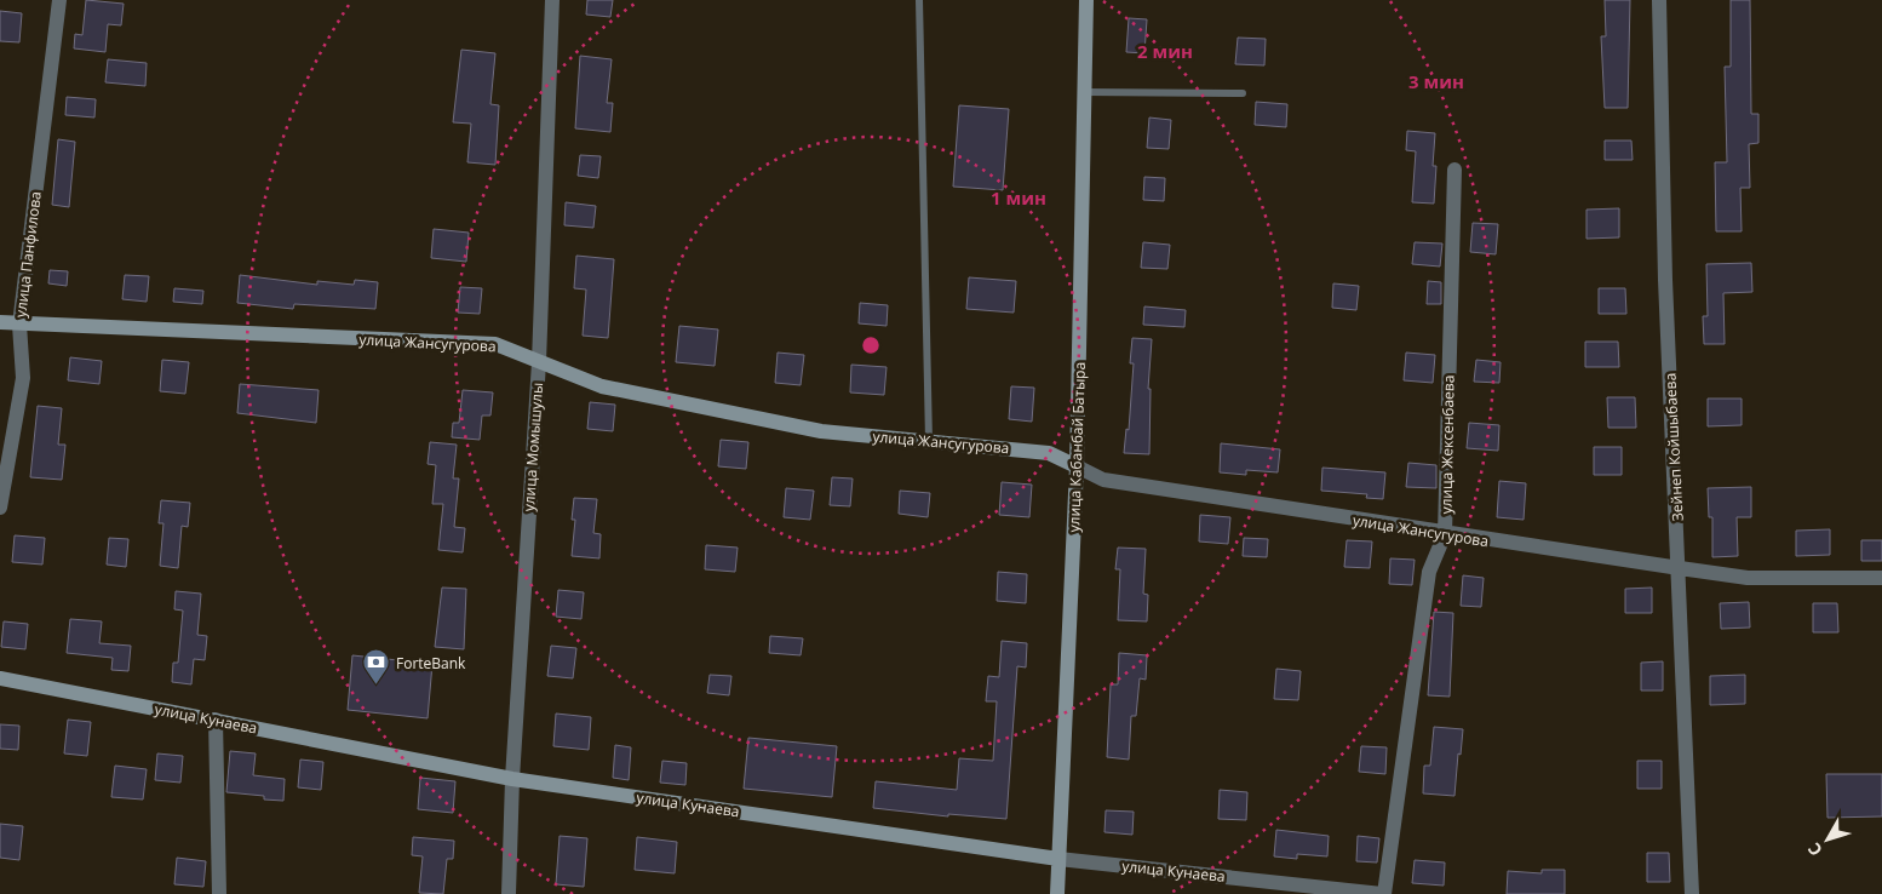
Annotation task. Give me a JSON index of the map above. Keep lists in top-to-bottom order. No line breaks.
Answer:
{"streets":{"street":["улица Панфилова","улица Жансугурова","улица Жексенбаева","улица Момышулы","улица Кабанбай Батыра","Зейнеп Койшыбаева","улица Кунаева"]},"crossings":[["улица Панфилова","улица Жансугурова"],["улица Жансугурова","улица Жексенбаева"],["улица Жансугурова","улица Момышулы"],["улица Жансугурова","улица Кабанбай Батыра"],["улица Жансугурова","Зейнеп Койшыбаева"],["улица Жексенбаева","улица Кунаева"],["улица Момышулы","улица Кунаева"],["улица Кабанбай Батыра","улица Кунаева"]],"places":{"bank":["ForteBank"]},"north":"bottom left","rings":["2 мин","3 мин","1 мин"]}
